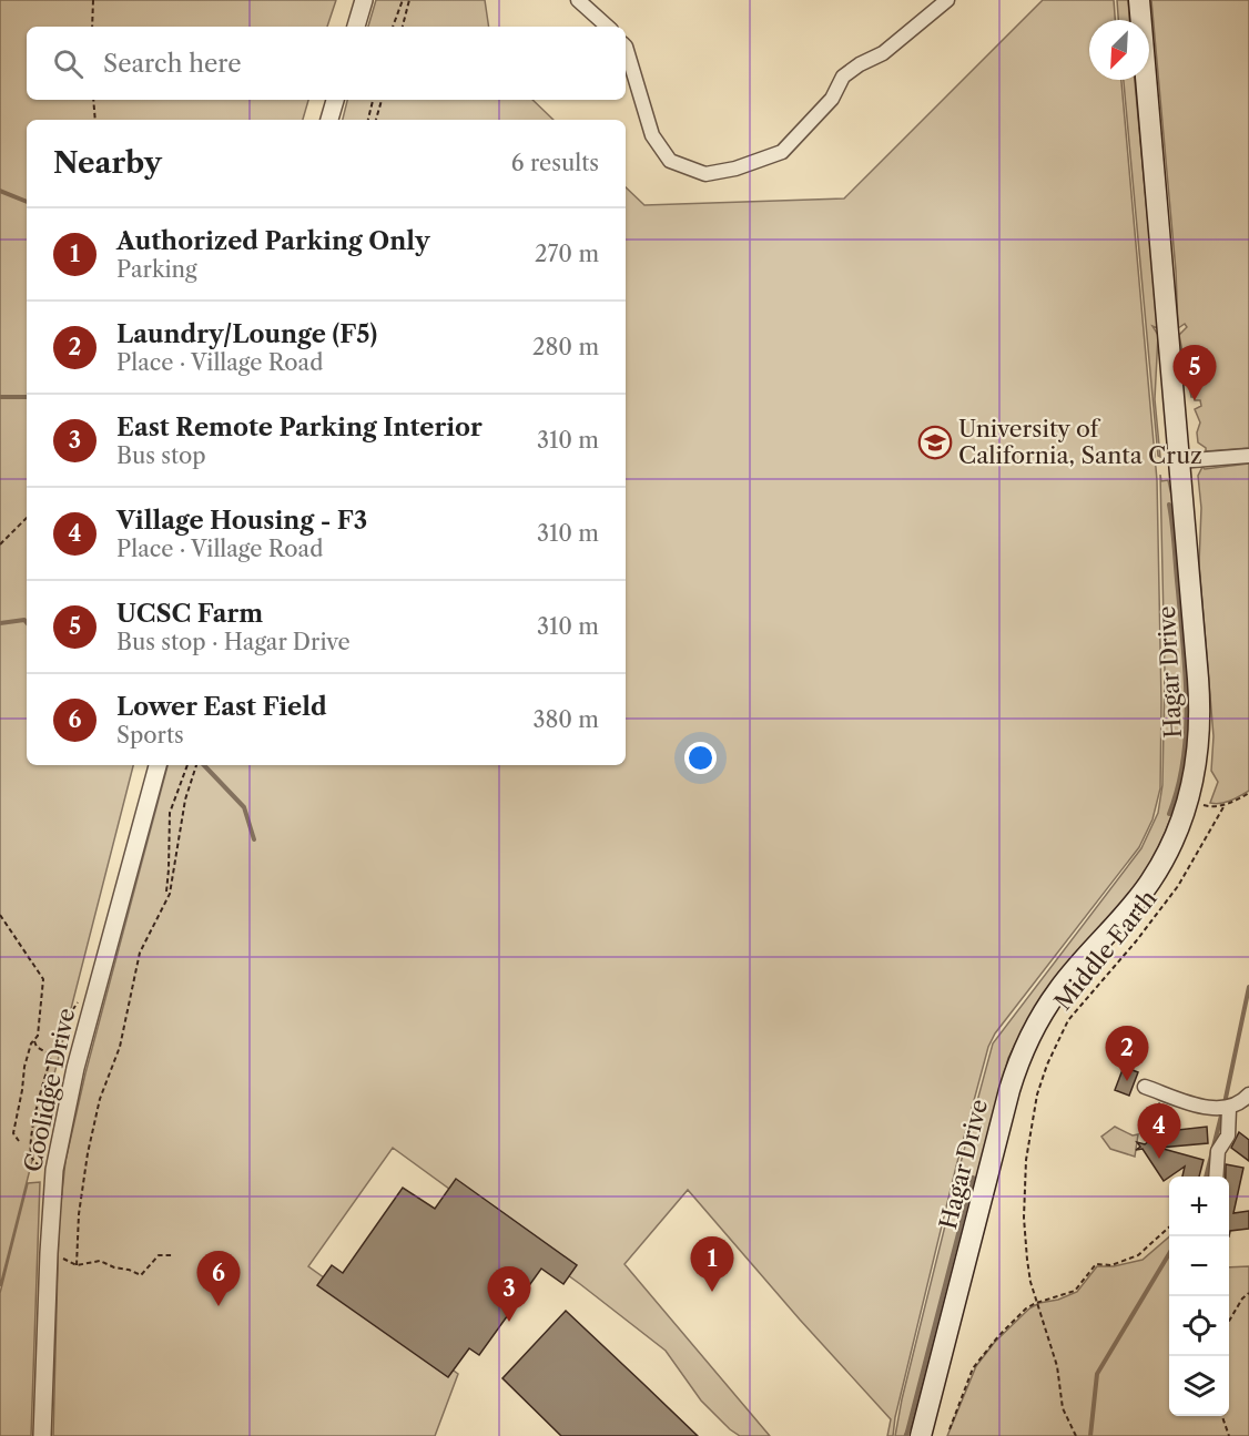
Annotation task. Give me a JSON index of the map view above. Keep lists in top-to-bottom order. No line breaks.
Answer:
{"streets":{"main road":["Hagar Drive"],"street":["Coolidge Drive"],"path":["Middle Earth"]},"places":{"school or university":["University of California, Santa Cruz"]},"north":"bottom left","page":{"search":"Search here","heading":["Nearby","6 results"],"list":[{"mark":"1","name":"Authorized Parking Only","note":"Parking","value":"270 m"},{"mark":"2","name":"Laundry/Lounge (F5)","note":"Place · Village Road","value":"280 m"},{"mark":"3","name":"East Remote Parking Interior","note":"Bus stop","value":"310 m"},{"mark":"4","name":"Village Housing - F3","note":"Place · Village Road","value":"310 m"},{"mark":"5","name":"UCSC Farm","note":"Bus stop · Hagar Drive","value":"310 m"},{"mark":"6","name":"Lower East Field","note":"Sports","value":"380 m"}],"pins":["5","2","4","1","6","3"],"map_buttons":["+","−"]}}
